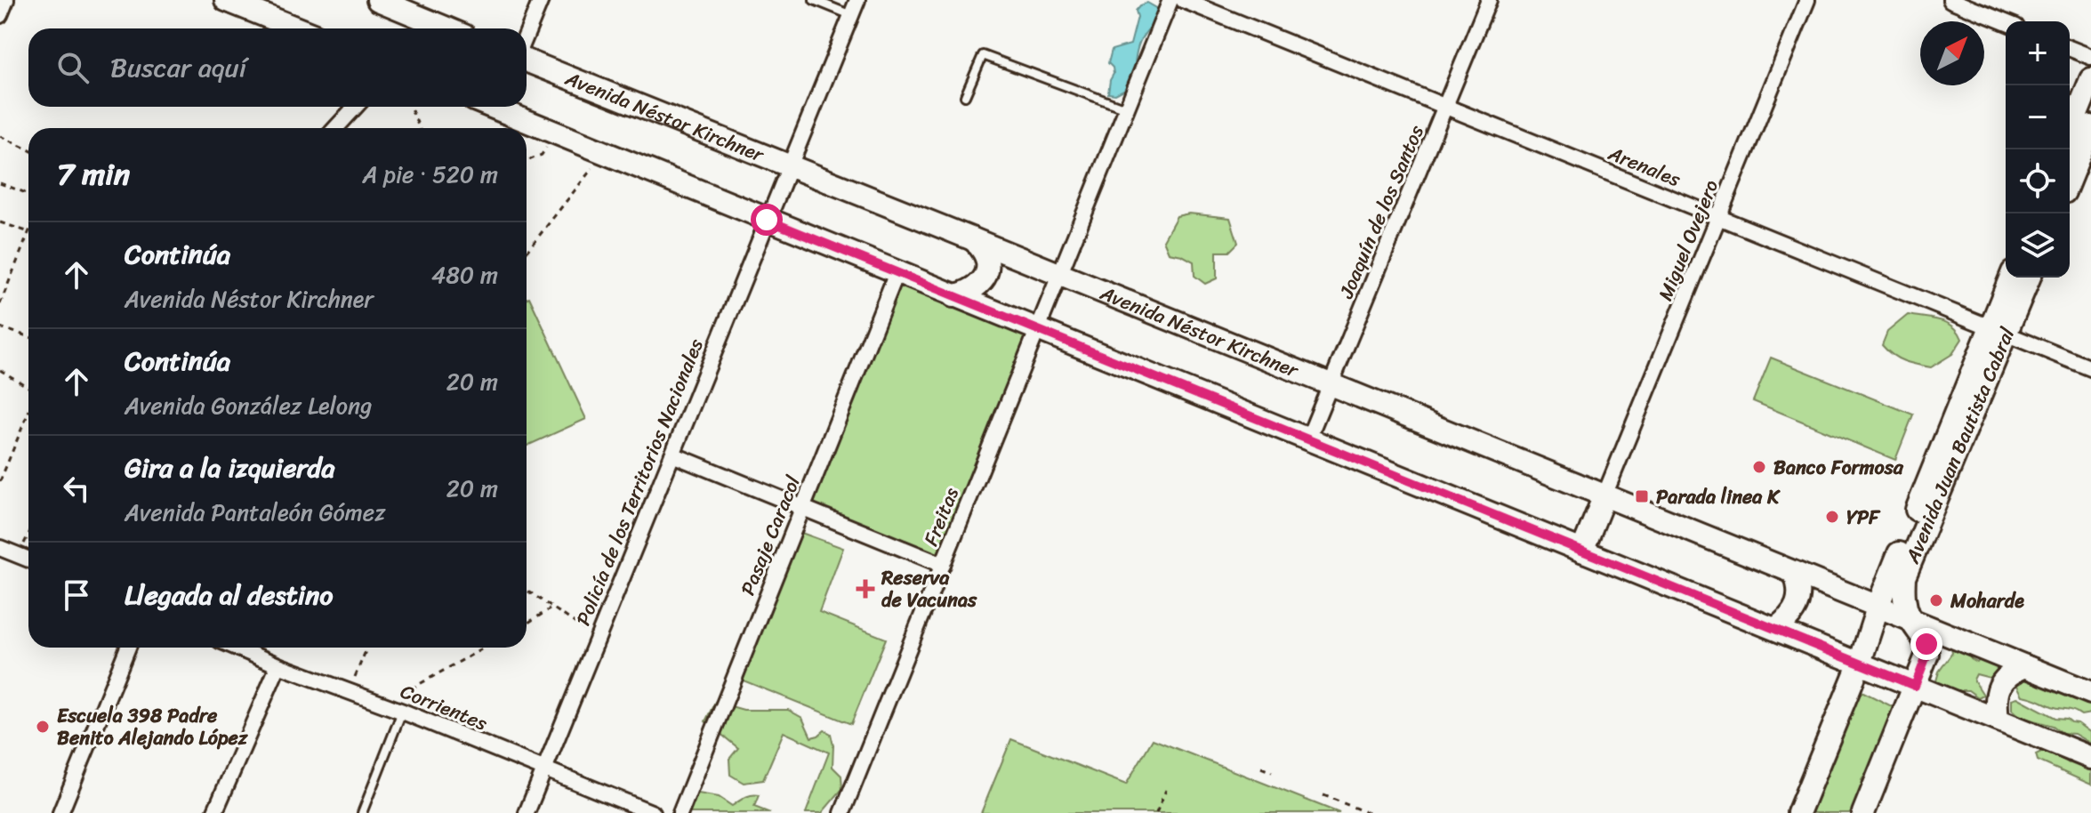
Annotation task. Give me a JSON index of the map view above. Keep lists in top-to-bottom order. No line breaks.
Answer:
{"streets":{"main road":["Avenida Néstor Kirchner","Avenida Juan Bautista Cabral"],"street":["Arenales","Joaquín de los Santos","Miguel Ovejero","Policía de los Territorios Nacionales","Freitas","Pasaje Caracol","Corrientes"]},"crossings":[["Avenida Néstor Kirchner","Joaquín de los Santos"],["Avenida Néstor Kirchner","Miguel Ovejero"],["Avenida Néstor Kirchner","Avenida Juan Bautista Cabral"],["Avenida Néstor Kirchner","Policía de los Territorios Nacionales"],["Avenida Néstor Kirchner","Freitas"],["Arenales","Joaquín de los Santos"],["Arenales","Miguel Ovejero"],["Arenales","Avenida Juan Bautista Cabral"],["Policía de los Territorios Nacionales","Corrientes"]],"places":{"other":["Banco Formosa","YPF","Moharde","Escuela 398 Padre Benito Alejando López"],"transit":["Parada linea K"],"health":["Reserva de Vacunas"]},"north":"top right","page":{"map_buttons":["+","−"],"search":"Buscar aquí","heading":["7 min","A pie · 520 m"],"list":[["Continúa","Avenida Néstor Kirchner","480 m"],["Continúa","Avenida González Lelong","20 m"],["Gira a la izquierda","Avenida Pantaleón Gómez","20 m"],"Llegada al destino"]}}
